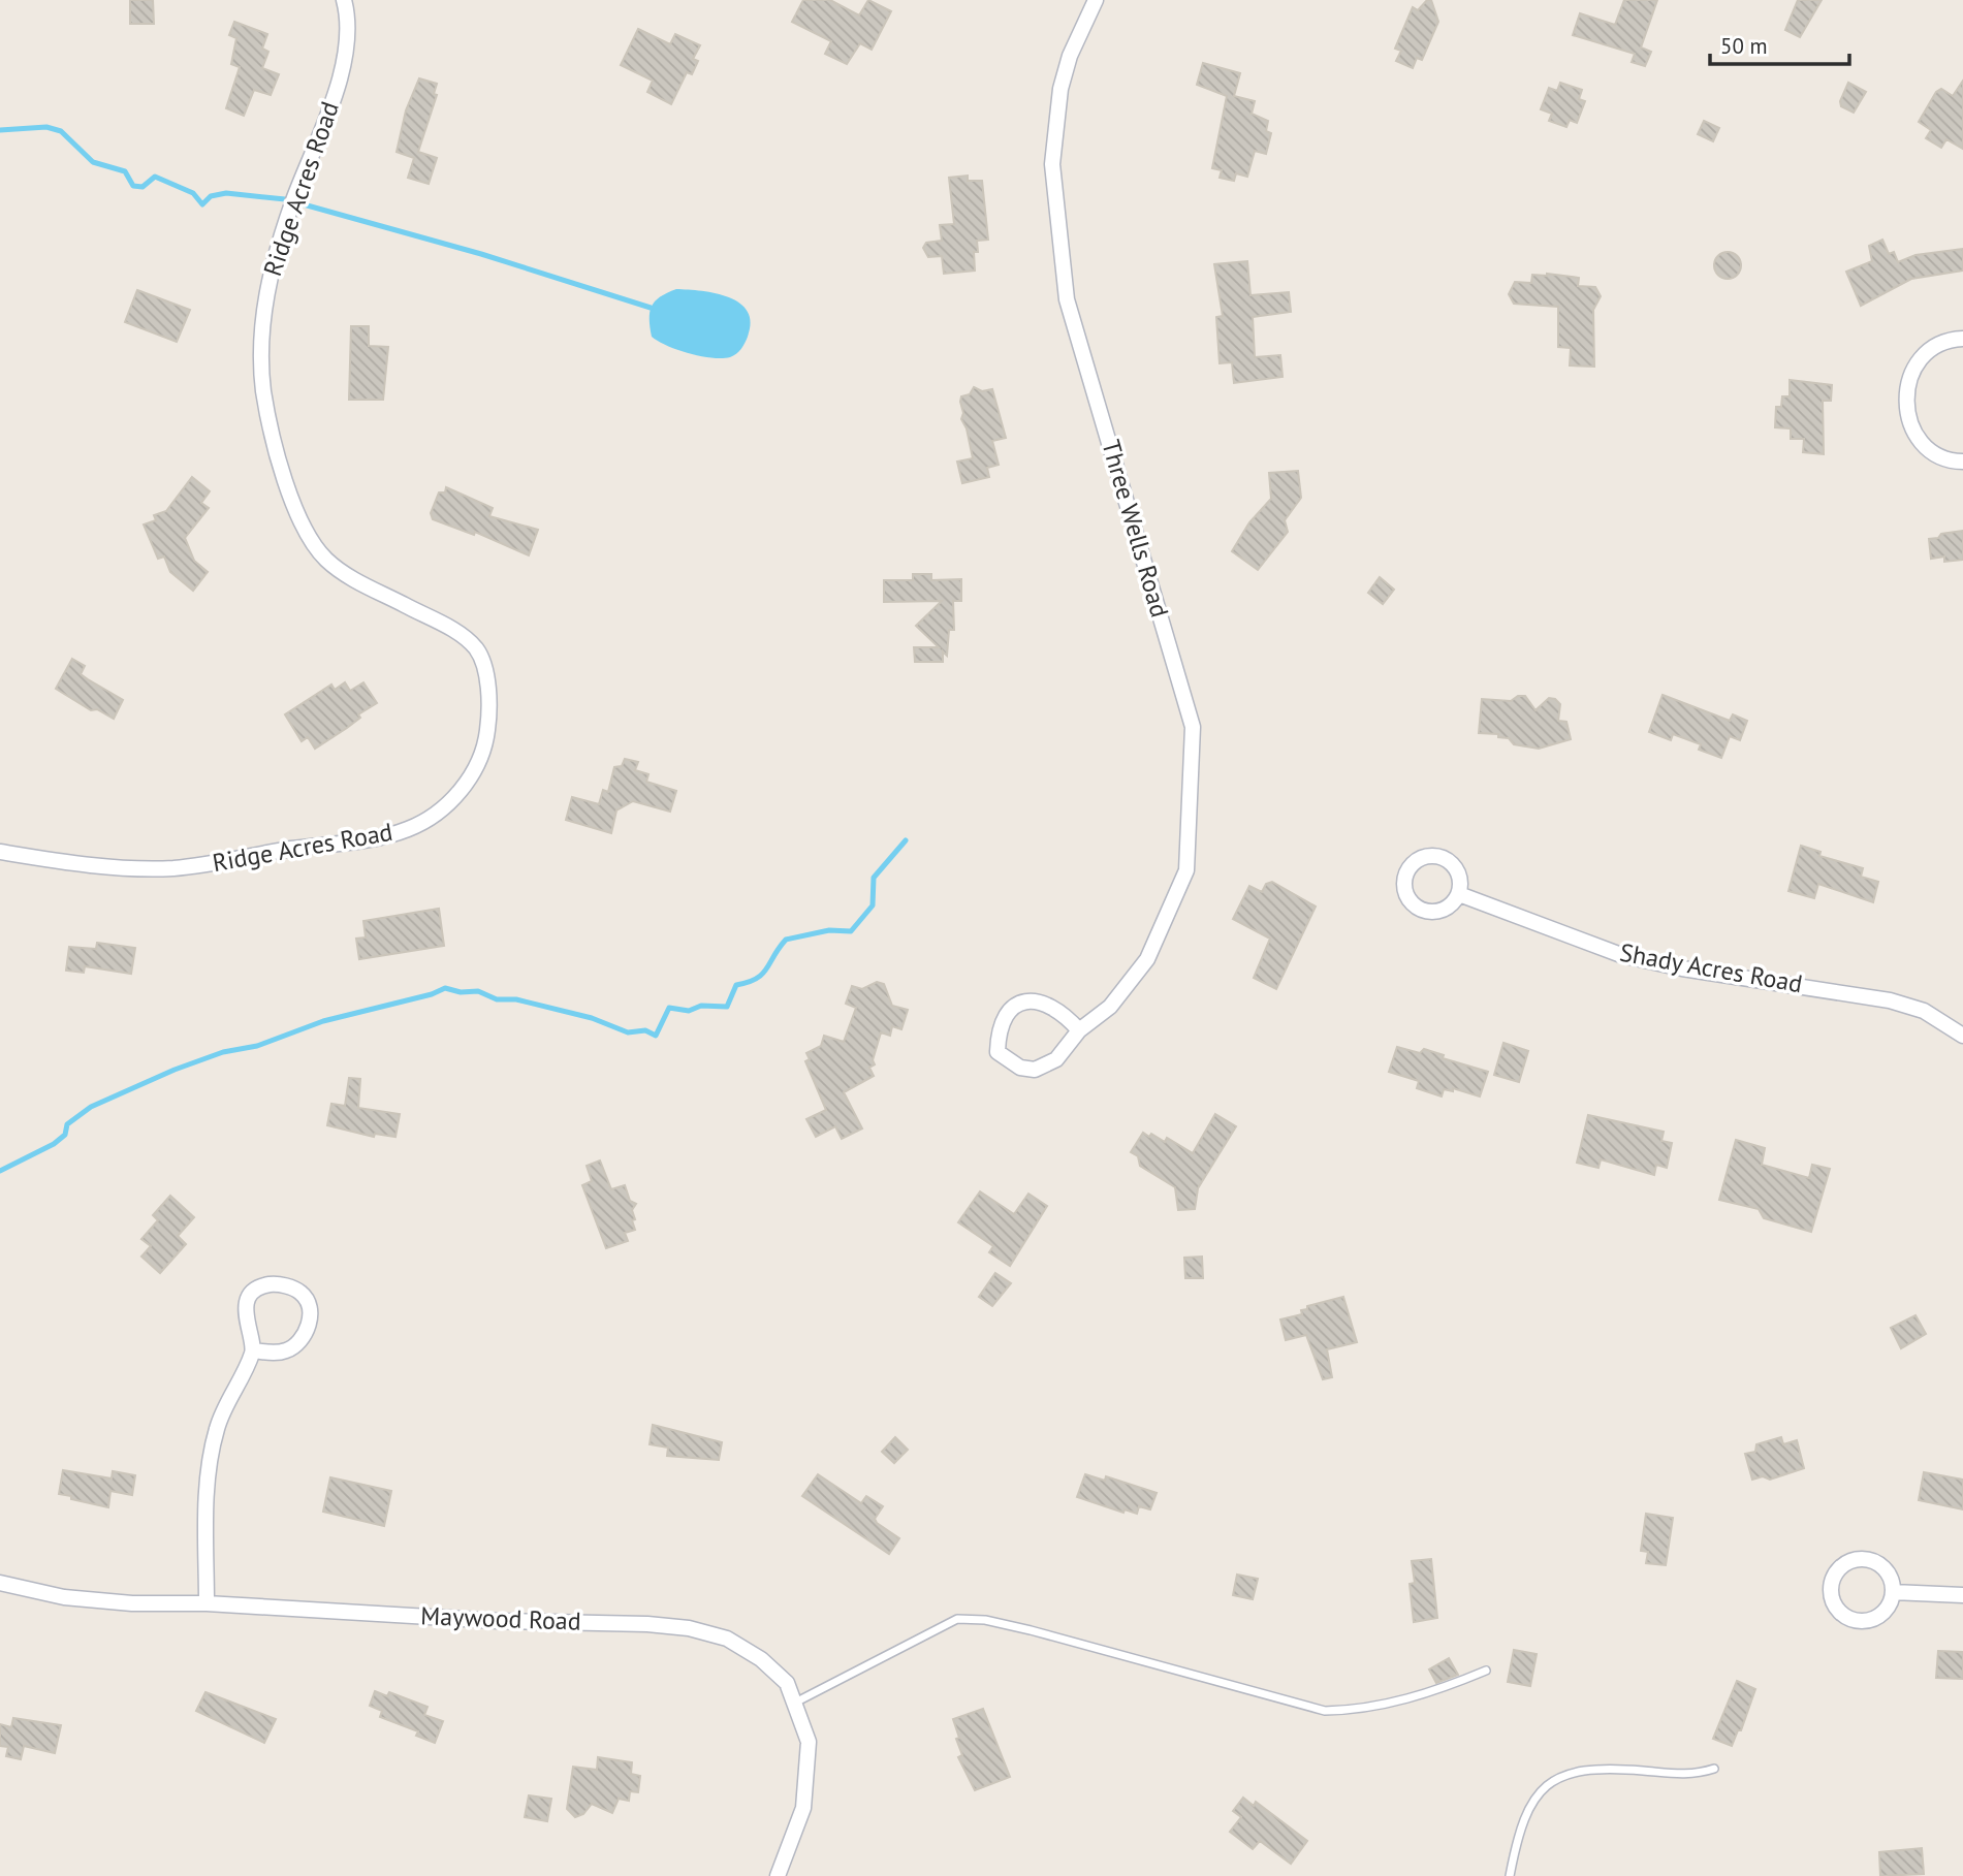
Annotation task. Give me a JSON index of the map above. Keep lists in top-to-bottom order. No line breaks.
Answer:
{"streets":{"street":["Ridge Acres Road","Three Wells Road","Shady Acres Road","Maywood Road"]},"scale_bar":"50 m"}
